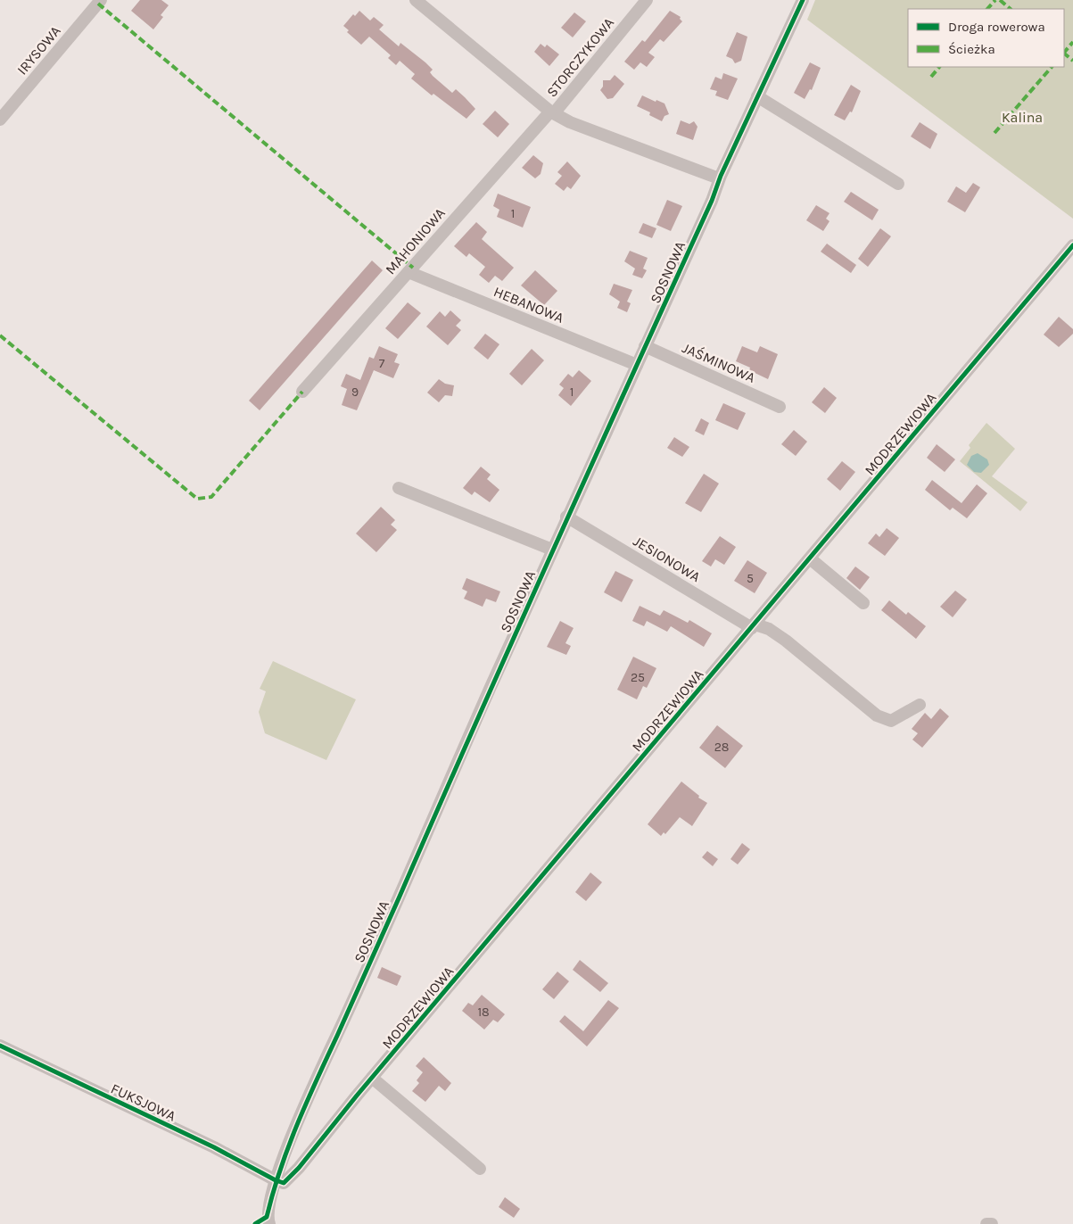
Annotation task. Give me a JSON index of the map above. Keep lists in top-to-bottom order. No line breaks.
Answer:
{"streets":{"street":["IRYSOWA","STORCZYKOWA","MAHONIOWA","SOSNOWA","HEBANOWA","JAŚMINOWA","MODRZEWIOWA","JESIONOWA","FUKSJOWA"]},"crossings":[["STORCZYKOWA","MAHONIOWA"],["MAHONIOWA","HEBANOWA"],["SOSNOWA","HEBANOWA"],["SOSNOWA","JAŚMINOWA"],["SOSNOWA","MODRZEWIOWA"],["SOSNOWA","JESIONOWA"],["SOSNOWA","FUKSJOWA"],["MODRZEWIOWA","JESIONOWA"],["MODRZEWIOWA","FUKSJOWA"]],"parks":["Kalina"],"house_numbers":["1","7","9","1","5","25","28","18"],"legend":["Droga rowerowa","Ścieżka"]}
